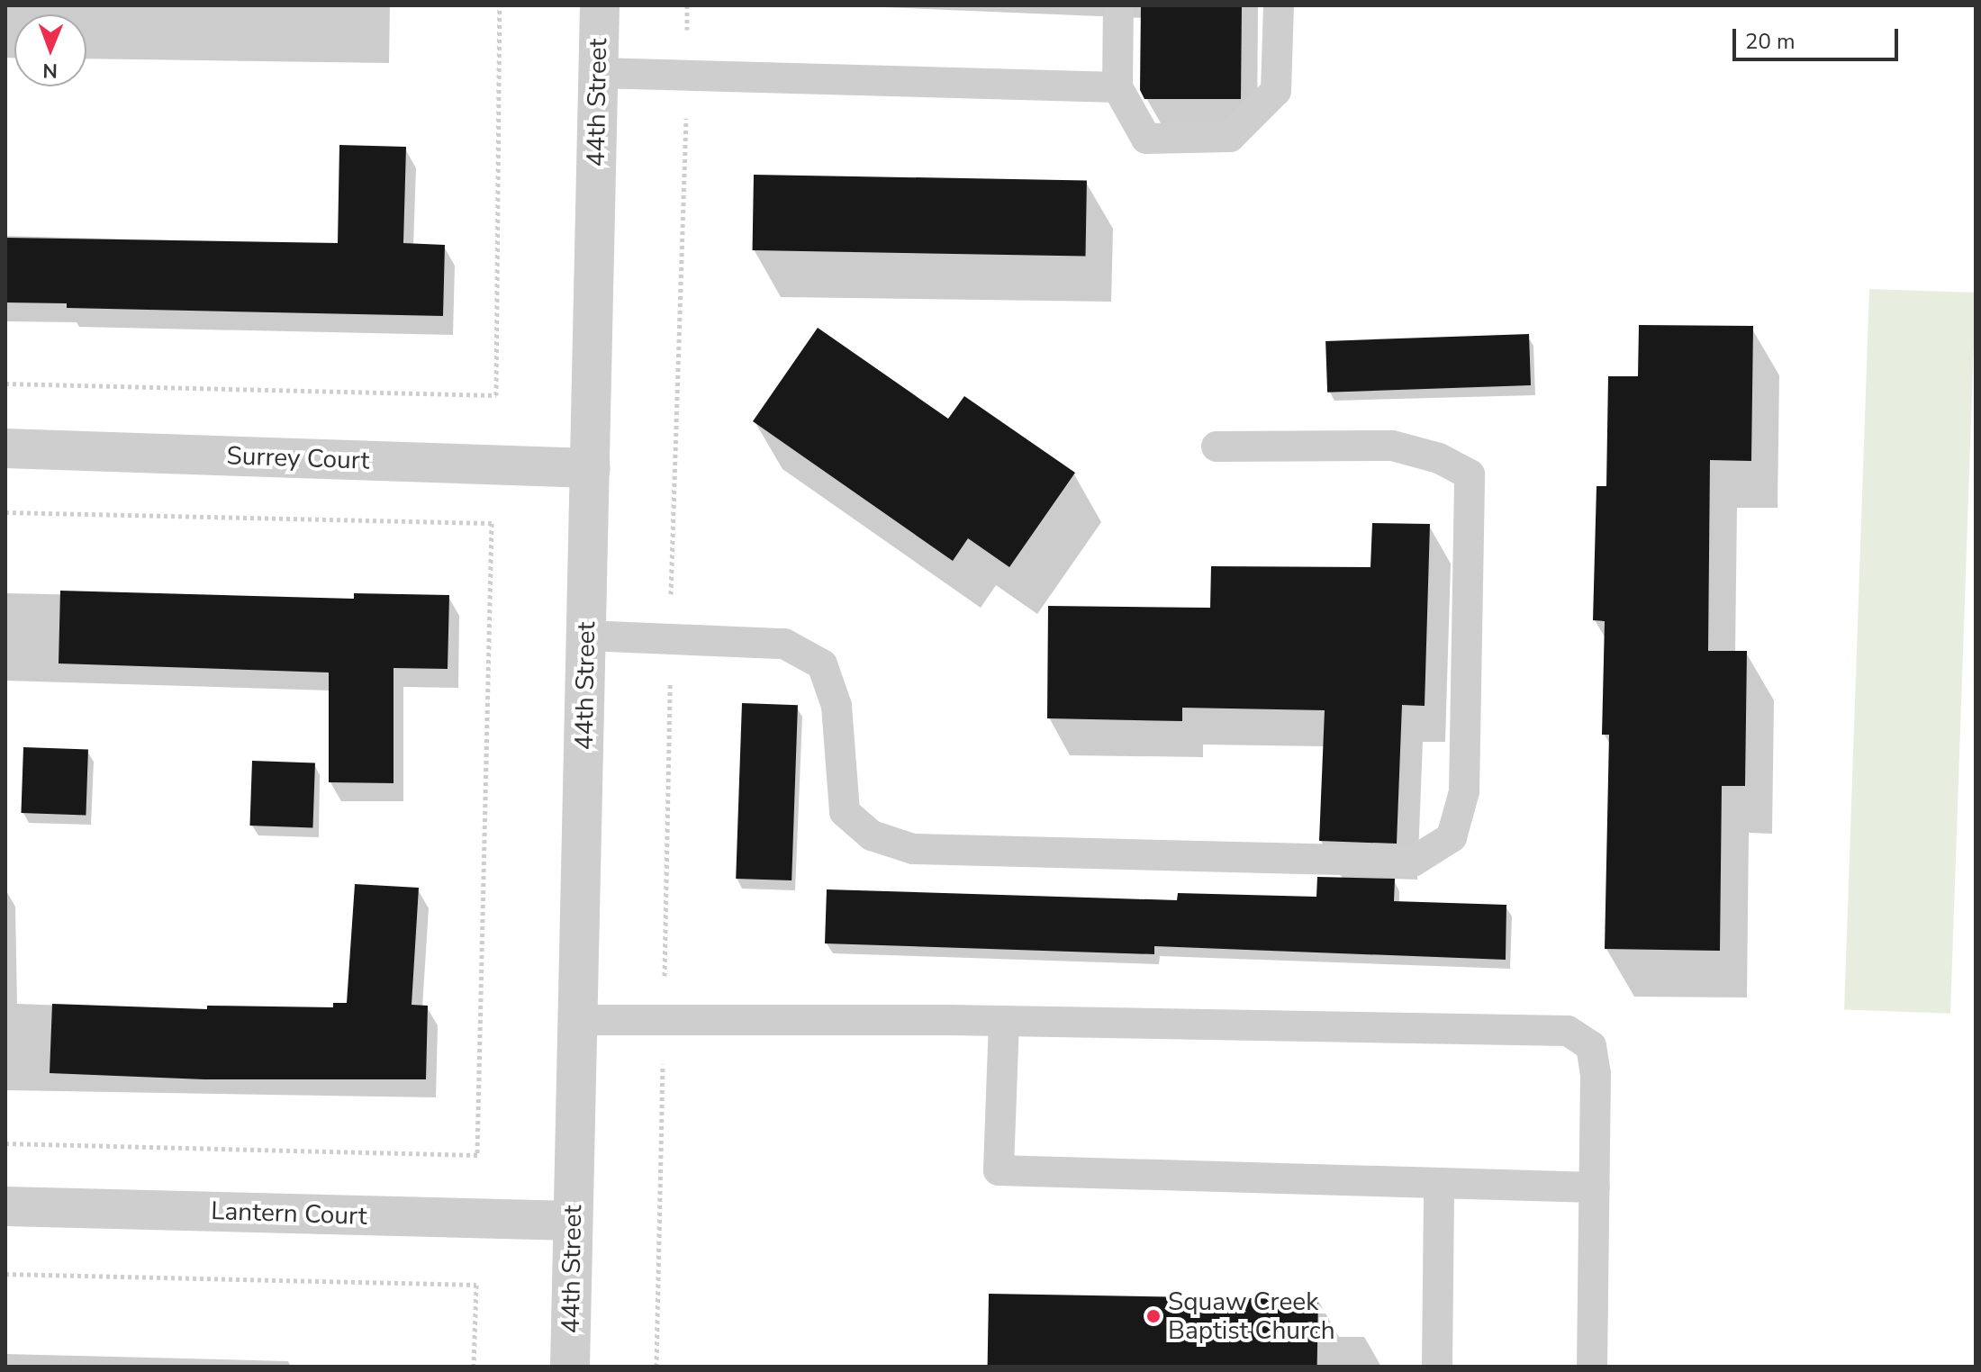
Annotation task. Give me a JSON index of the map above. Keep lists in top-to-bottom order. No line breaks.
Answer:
{"streets":{"street":["44th Street","Surrey Court","Lantern Court"]},"crossings":[["44th Street","Surrey Court"],["44th Street","Lantern Court"]],"places":["Squaw Creek Baptist Church"],"scale_bar":"20 m","north":"bottom"}
